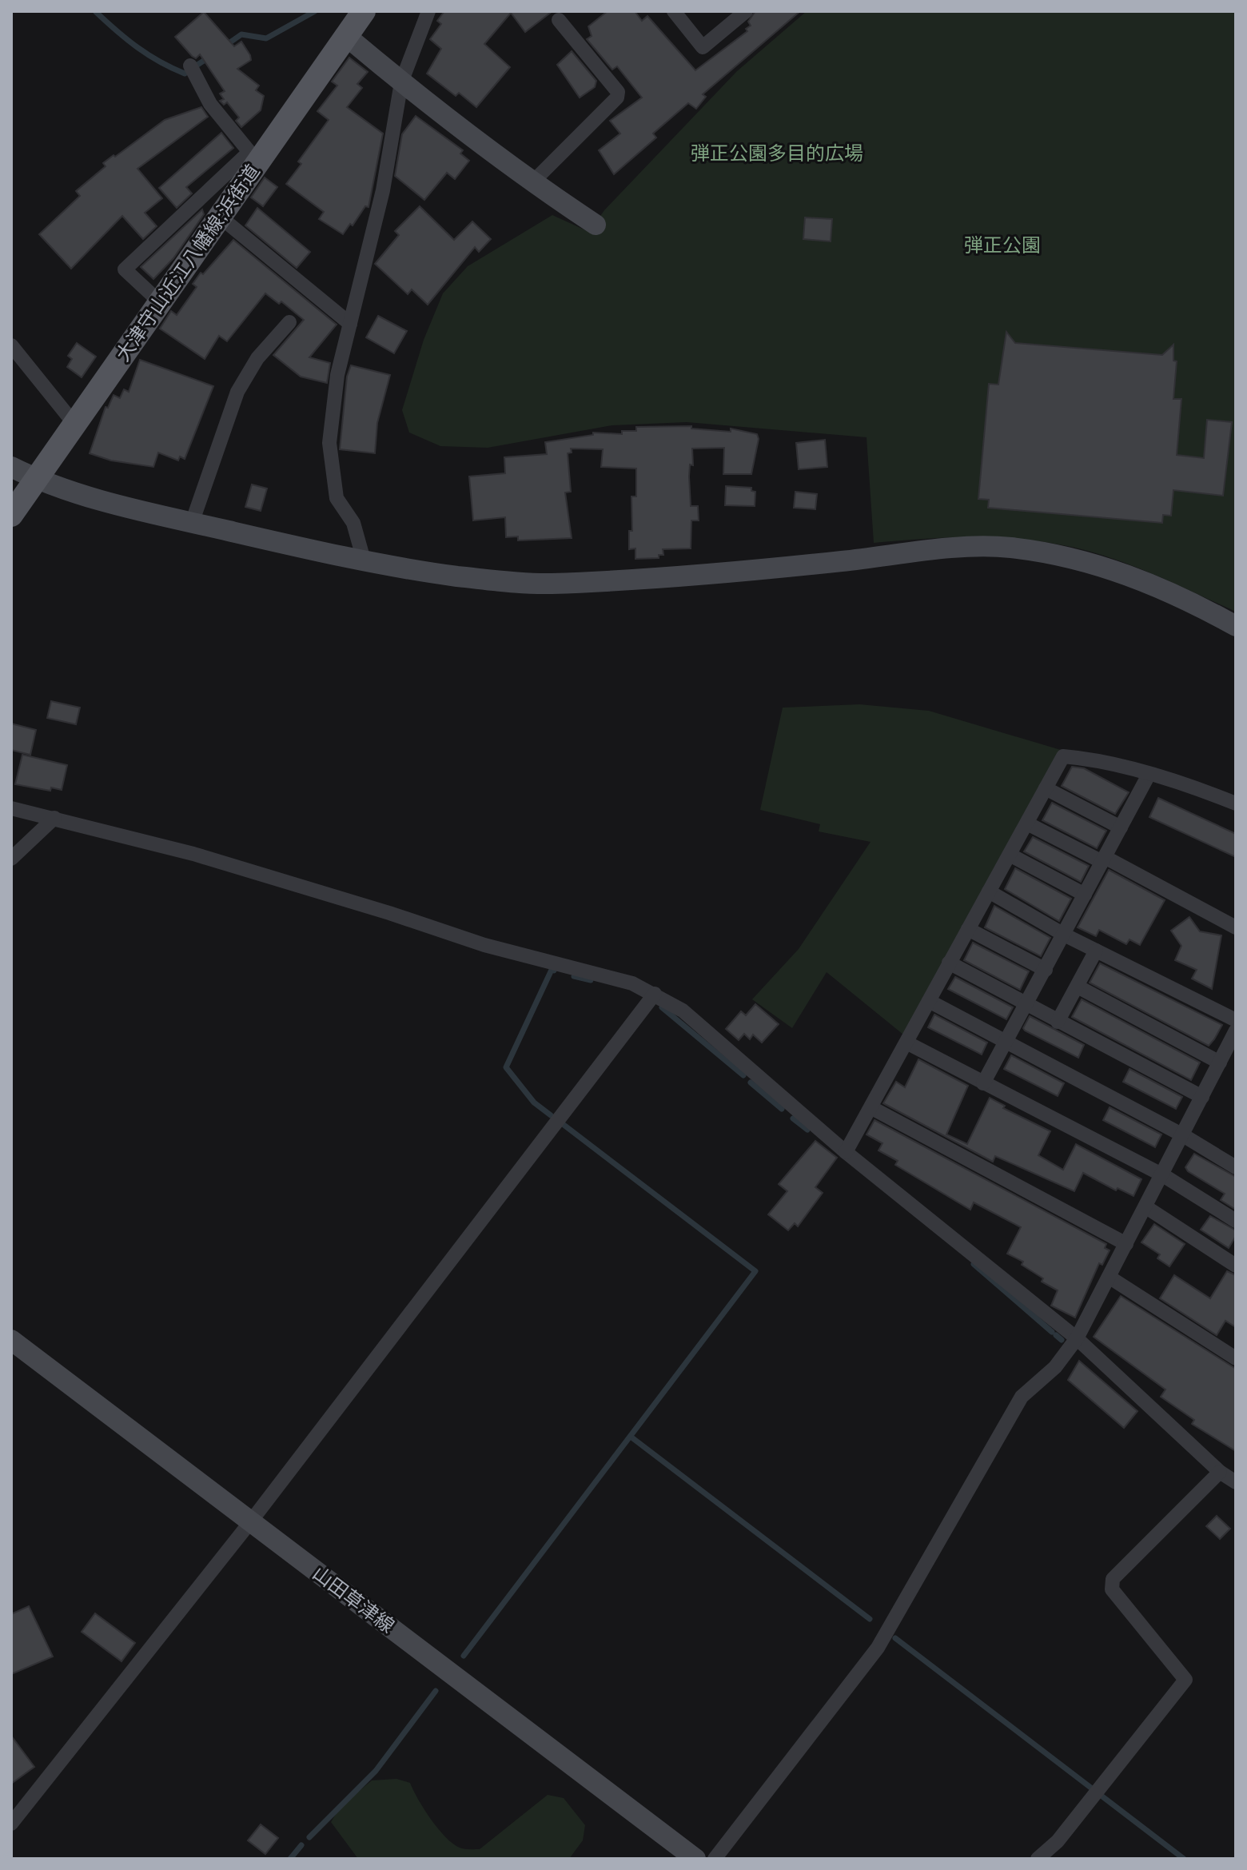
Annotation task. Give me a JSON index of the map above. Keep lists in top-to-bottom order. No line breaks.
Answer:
{"streets":{"main road":["大津守山近江八幡線;浜街道"],"street":["山田草津線"]},"parks":["弾正公園多目的広場","弾正公園"]}
